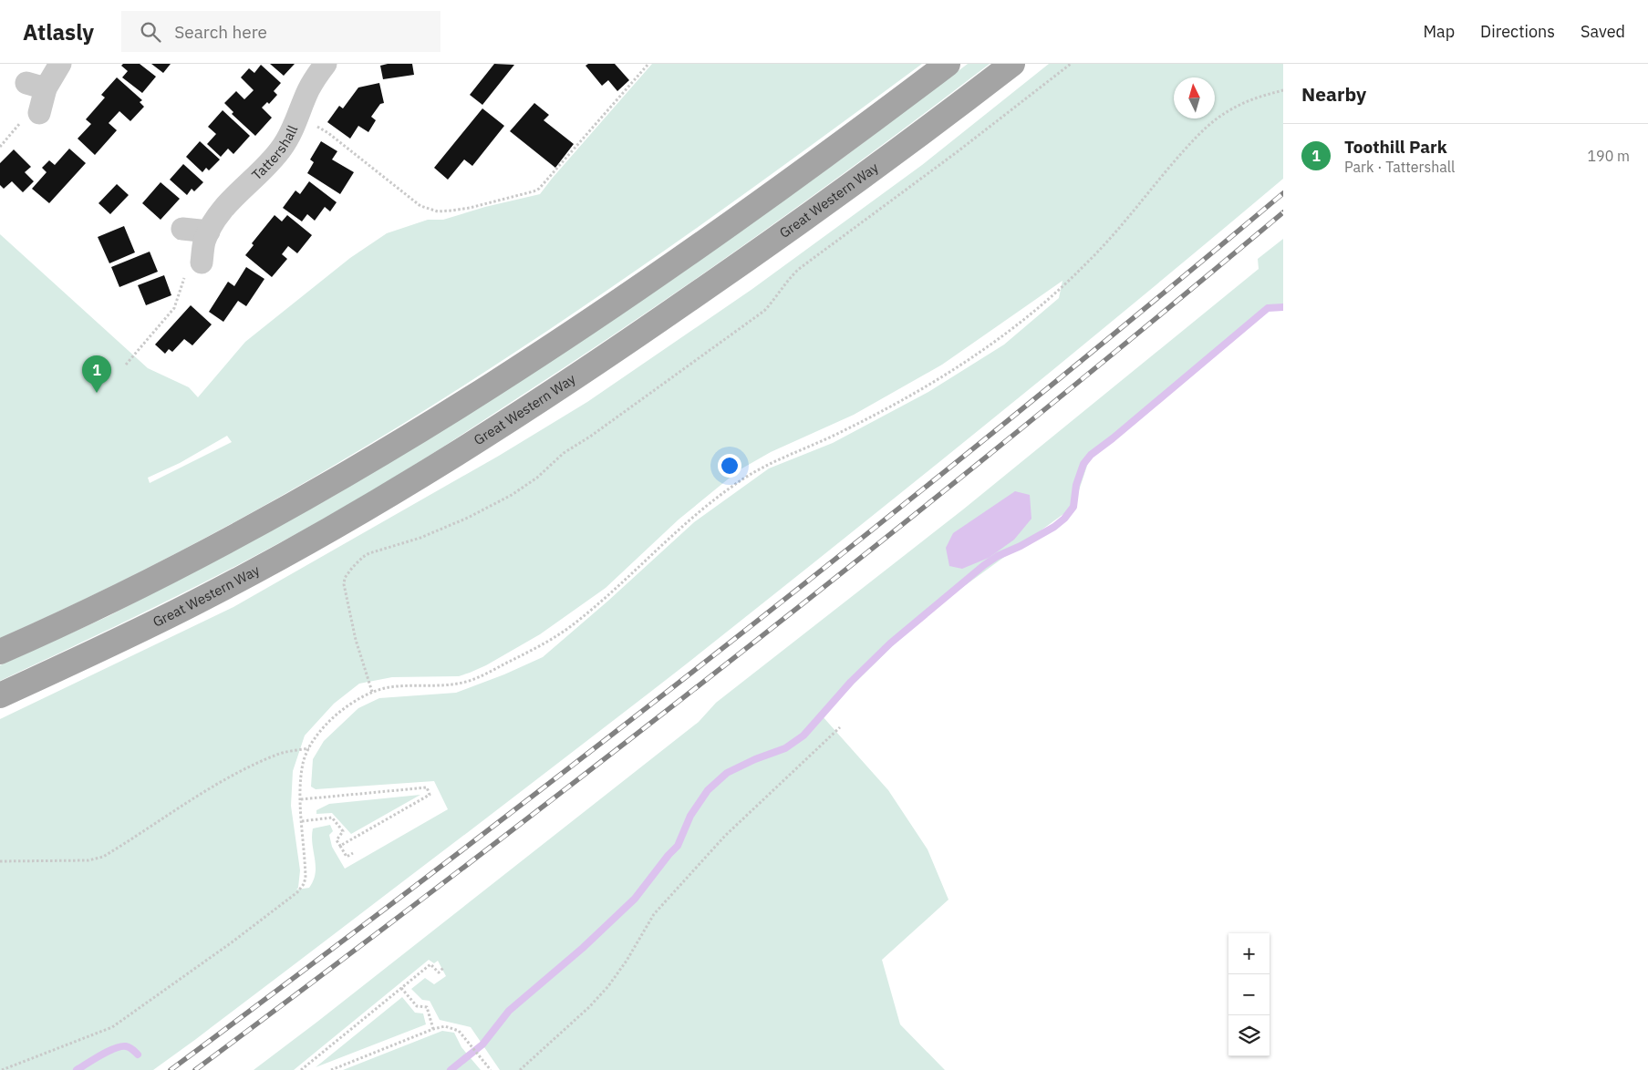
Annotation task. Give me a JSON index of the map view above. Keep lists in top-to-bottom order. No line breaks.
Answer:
{"streets":{"main road":["Great Western Way"],"street":["Tattershall"]},"north":"top","page":{"header":"Atlasly","search":"Search here","nav":["Map","Directions","Saved"],"heading":"Nearby","list":[{"mark":"1","name":"Toothill Park","note":"Park · Tattershall","value":"190 m"}],"pins":"1","map_buttons":["+","−"]}}
